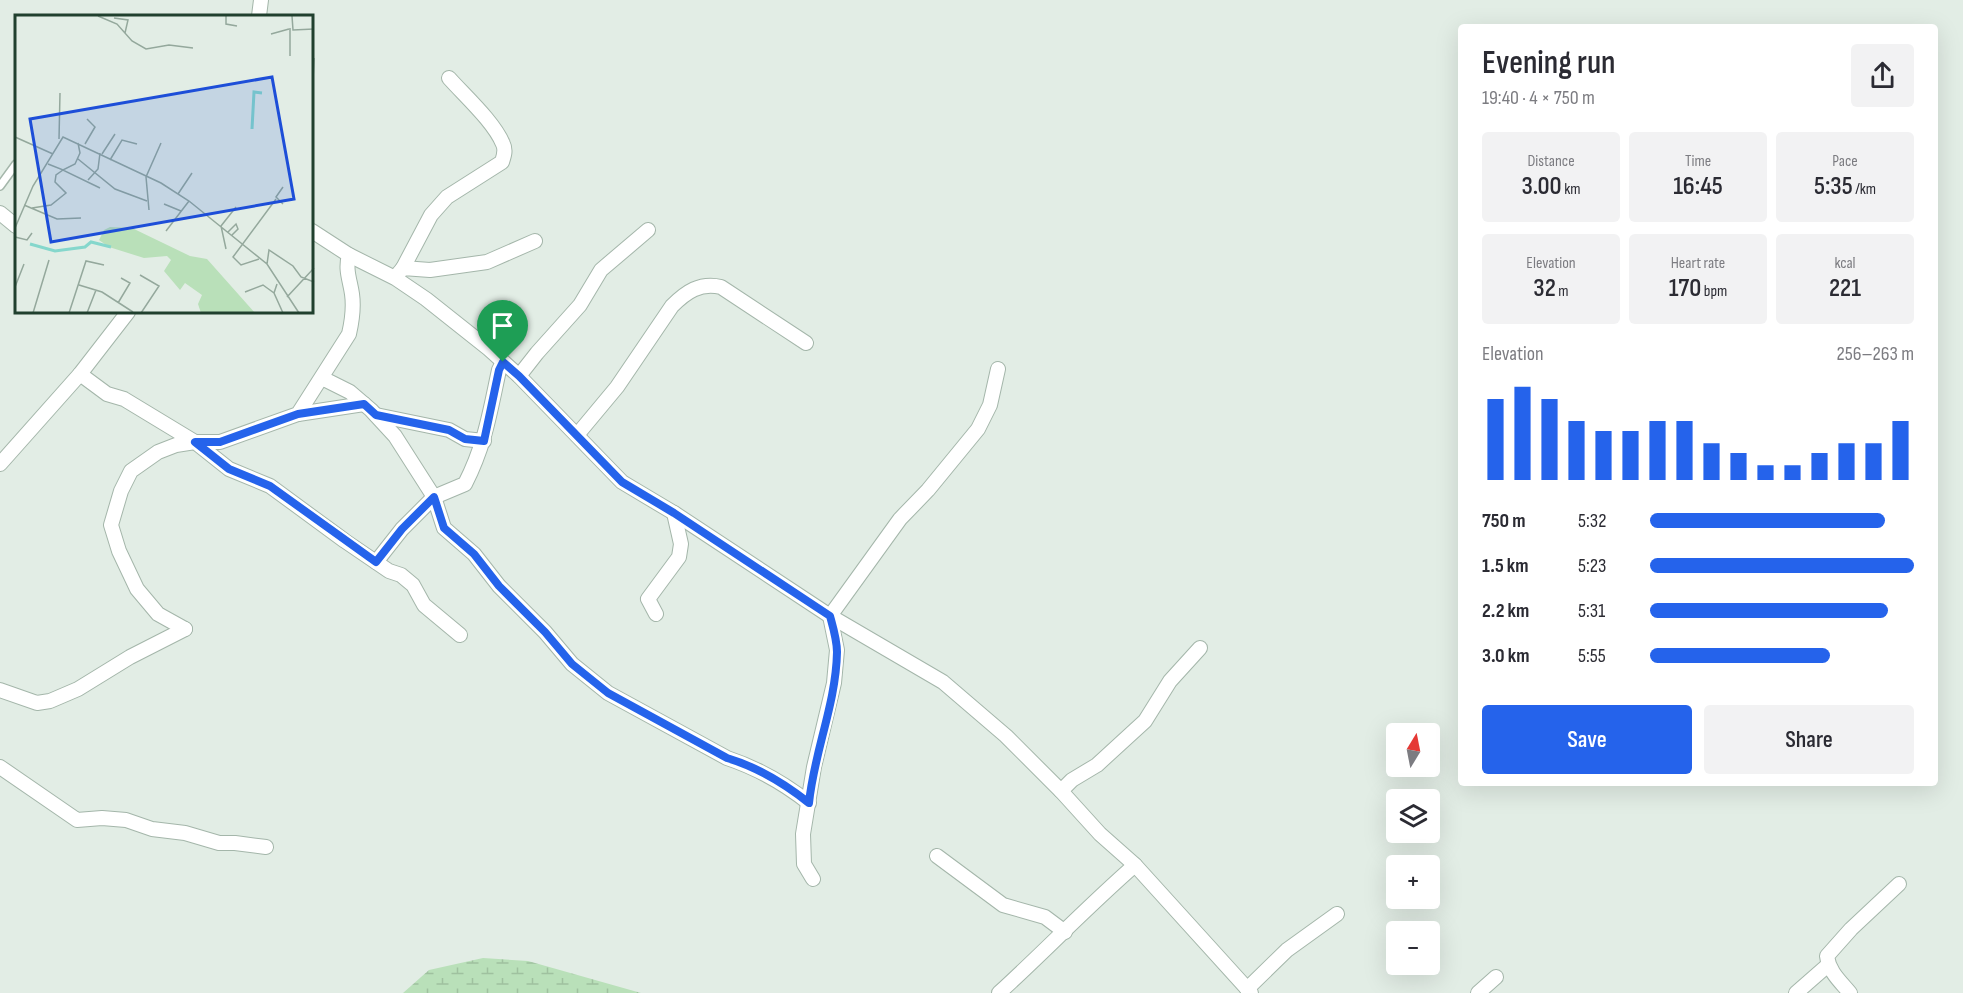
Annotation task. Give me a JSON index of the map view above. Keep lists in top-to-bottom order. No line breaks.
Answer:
{"north":"top","page":{"heading":["Evening run","19:40 · 4 × 750 m"],"stats":[["Distance","3.00 km"],["Time","16:45"],["Pace","5:35 /km"],["Elevation","32 m"],["Heart rate","170 bpm"],["kcal","221"]],"chart":["Elevation","256–263 m"],"list":[{"name":"750 m","note":"5:32"},{"name":"1.5 km","note":"5:23"},{"name":"2.2 km","note":"5:31"},{"name":"3.0 km","note":"5:55"}],"buttons":["Save","Share"],"map_buttons":["+","−"]}}
